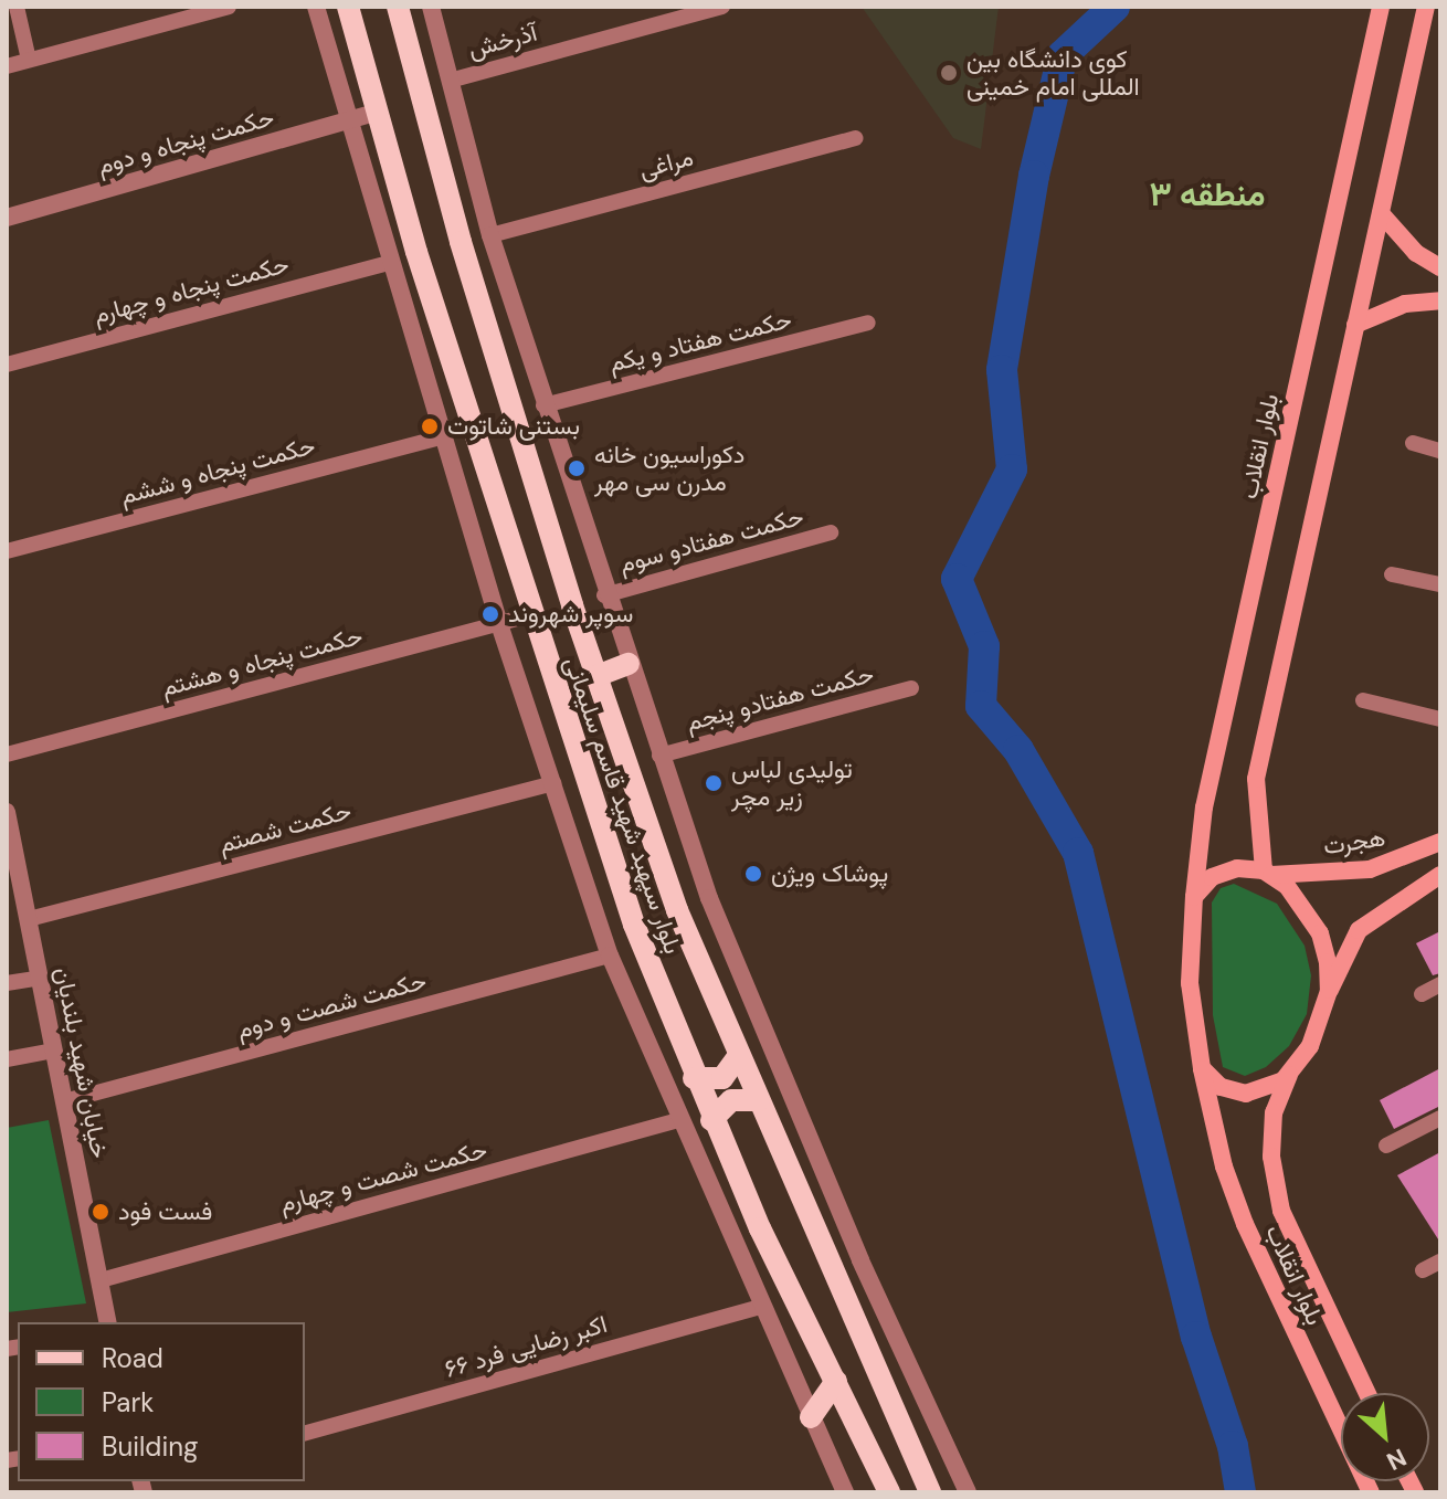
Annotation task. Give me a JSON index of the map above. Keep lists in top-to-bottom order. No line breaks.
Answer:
{"streets":{"main road":["بلوار انقلاب","بلوار سپهبد شهید قاسم سلیمانی","هجرت"],"street":["آذرخش","حکمت پنجاه و دوم","مراغی","حکمت پنجاه و چهارم","حکمت هفتاد و یکم","حکمت پنجاه و ششم","حکمت هفتادو سوم","حکمت پنجاه و هشتم","حکمت هفتادو پنجم","حکمت شصتم","حکمت شصت و دوم","خیابان شهید بلندیان","حکمت شصت و چهارم","۶۶ اکبر رضایی فرد"]},"crossings":[["حکمت پنجاه و دوم","بلوار سپهبد شهید قاسم سلیمانی"],["بلوار انقلاب","هجرت"],["حکمت پنجاه و هشتم","بلوار سپهبد شهید قاسم سلیمانی"],["حکمت شصتم","خیابان شهید بلندیان"],["حکمت شصت و دوم","خیابان شهید بلندیان"],["خیابان شهید بلندیان","حکمت شصت و چهارم"]],"districts":["منطقه ۳"],"places":["کوی دانشگاه بین المللی امام خمینی","بستنی شاتوت","دکوراسیون خانه مدرن سی مهر","سوپر شهروند","تولیدی لباس زیر مچر","پوشاک ویژن","فست فود"],"legend":["Road","Park","Building"],"north":"bottom right"}
